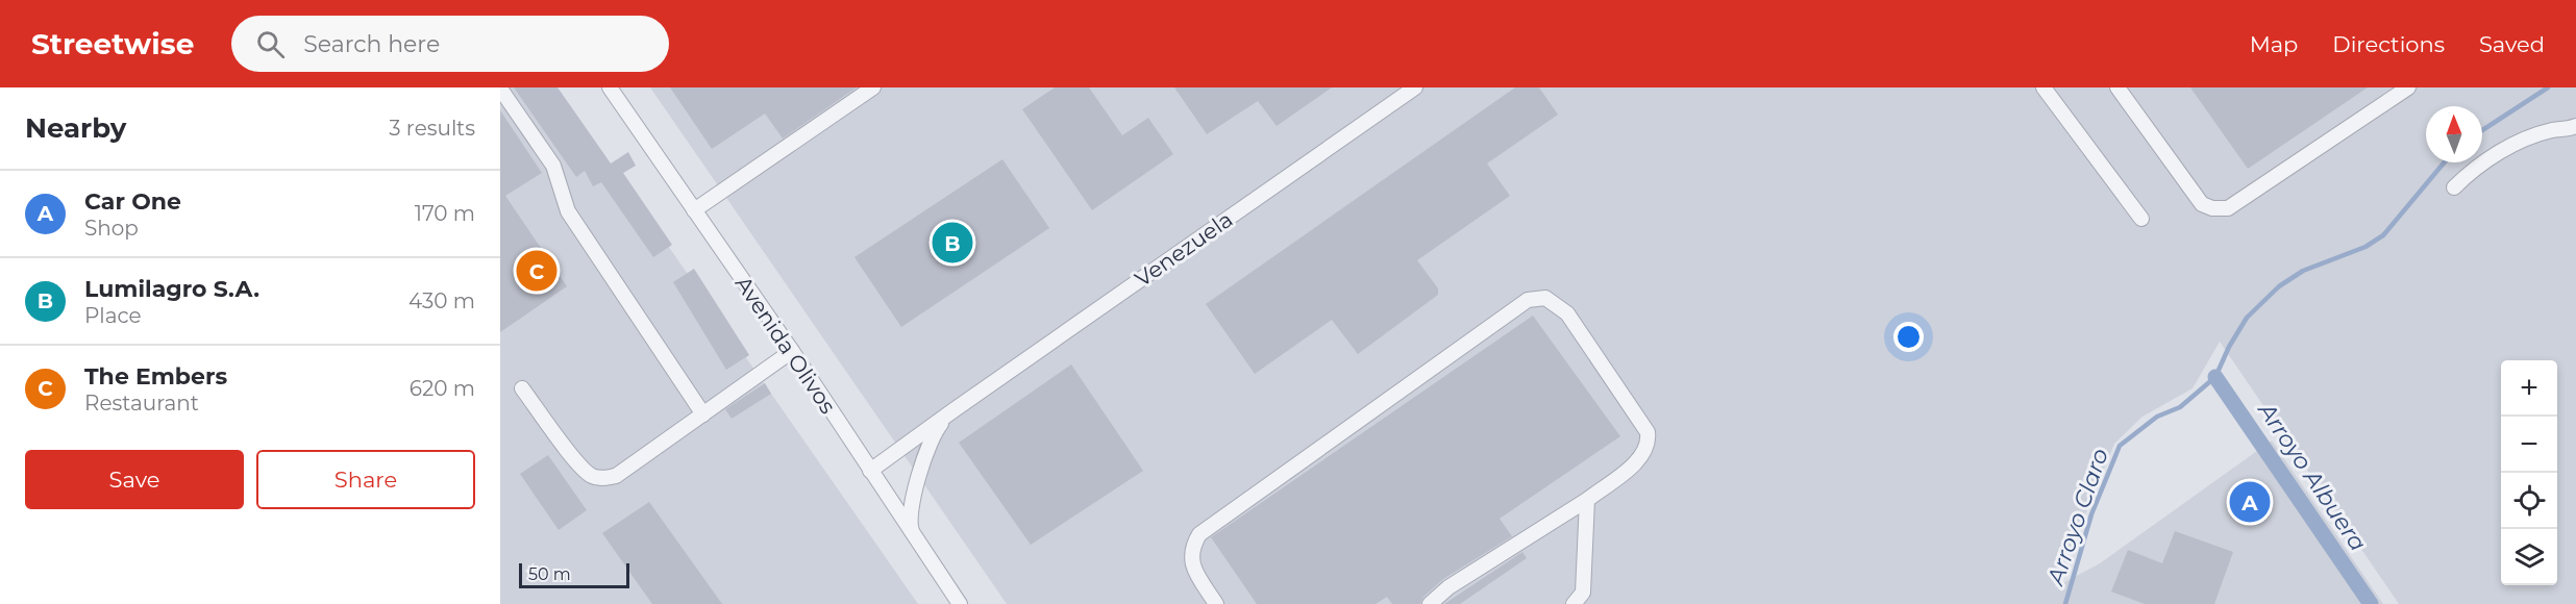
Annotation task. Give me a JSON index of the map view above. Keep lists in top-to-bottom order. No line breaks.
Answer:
{"streets":{"street":["Venezuela","Avenida Olivos"]},"crossings":[["Venezuela","Avenida Olivos"]],"water":["Arroyo Albuera","Arroyo Claro"],"scale_bar":"50 m","north":"top","page":{"header":"Streetwise","search":"Search here","nav":["Map","Directions","Saved"],"heading":["Nearby","3 results"],"list":[{"mark":"A","name":"Car One","note":"Shop","value":"170 m"},{"mark":"B","name":"Lumilagro S.A.","note":"Place","value":"430 m"},{"mark":"C","name":"The Embers","note":"Restaurant","value":"620 m"}],"pins":["B","C","A"],"map_buttons":["+","−"],"buttons":["Save","Share"],"scale":"50 m"}}
